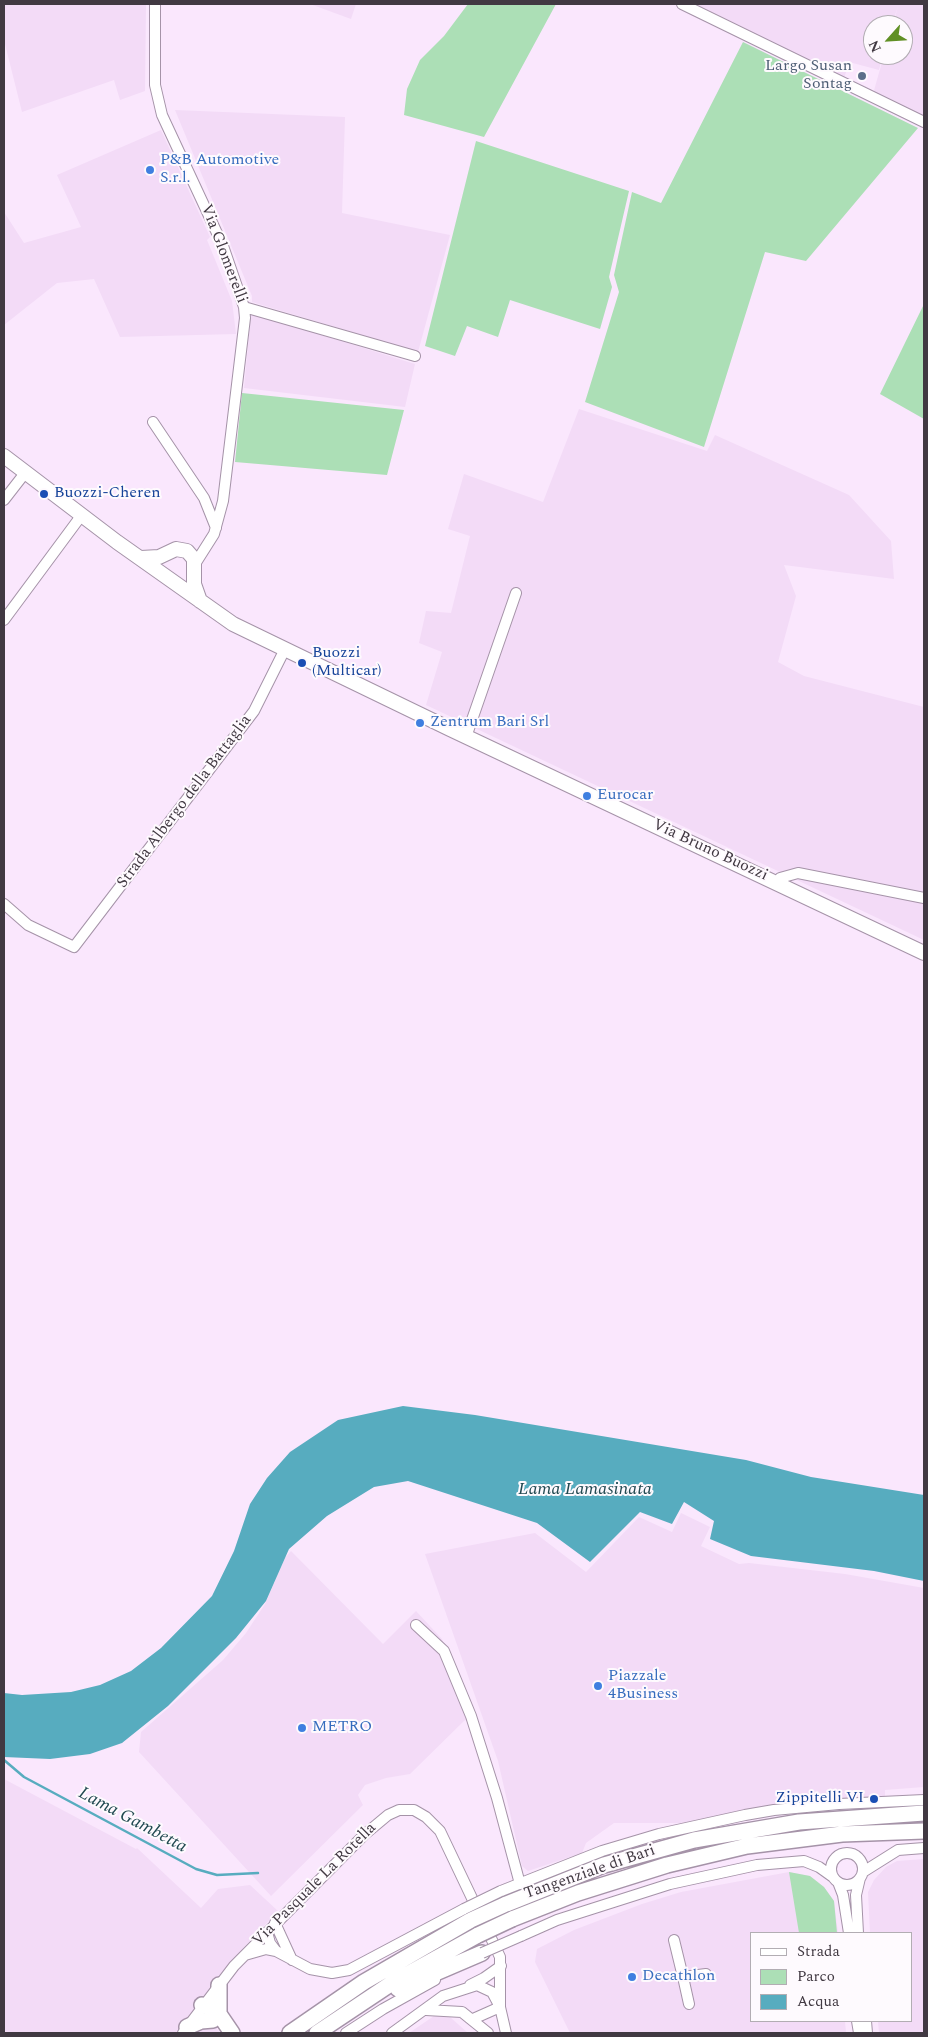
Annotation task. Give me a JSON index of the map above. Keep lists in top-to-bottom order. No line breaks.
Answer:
{"streets":{"highway":["Tangenziale di Bari"],"main road":["Via Bruno Buozzi"],"street":["Via Glomerelli","Strada Albergo della Battaglia","Via Pasquale La Rotella"]},"crossings":[["Via Glomerelli","Via Bruno Buozzi"],["Strada Albergo della Battaglia","Via Bruno Buozzi"]],"water":["Lama Lamasinata","Lama Gambetta"],"places":["Largo Susan Sontag","P&B Automotive S.r.l.","Buozzi-Cheren","Buozzi (Multicar)","Zentrum Bari Srl","Eurocar","Piazzale 4Business","METRO","Zippitelli VI","Decathlon"],"legend":["Strada","Parco","Acqua"],"north":"bottom left"}
